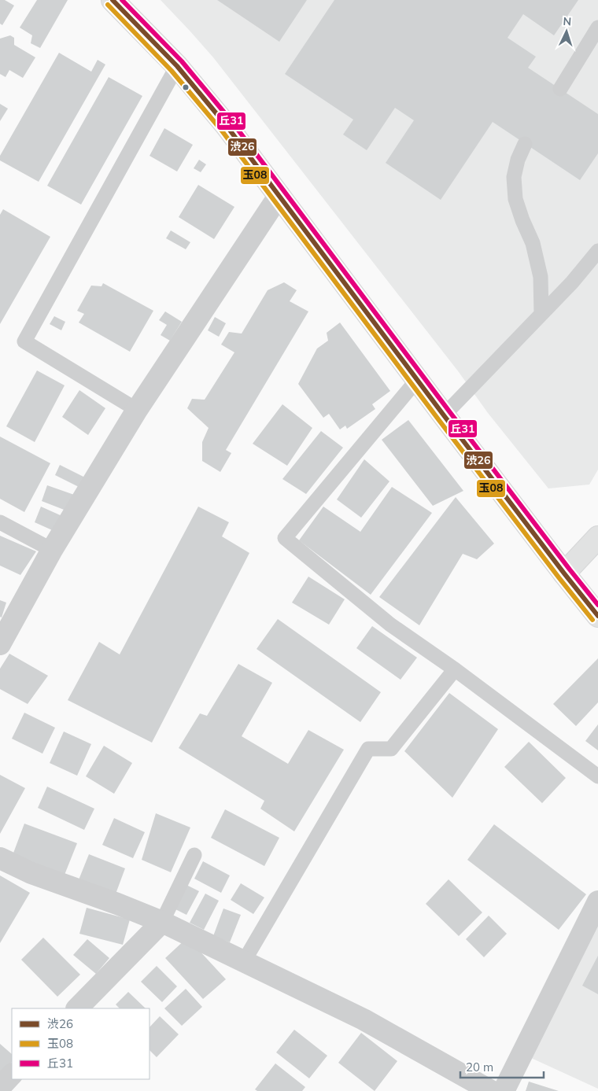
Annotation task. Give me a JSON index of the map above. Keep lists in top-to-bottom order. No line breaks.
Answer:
{"lines":["transit line 渋26","transit line 丘31","transit line 玉08"],"legend":["渋26","玉08","丘31"],"scale_bar":"20 m","north":"top"}
